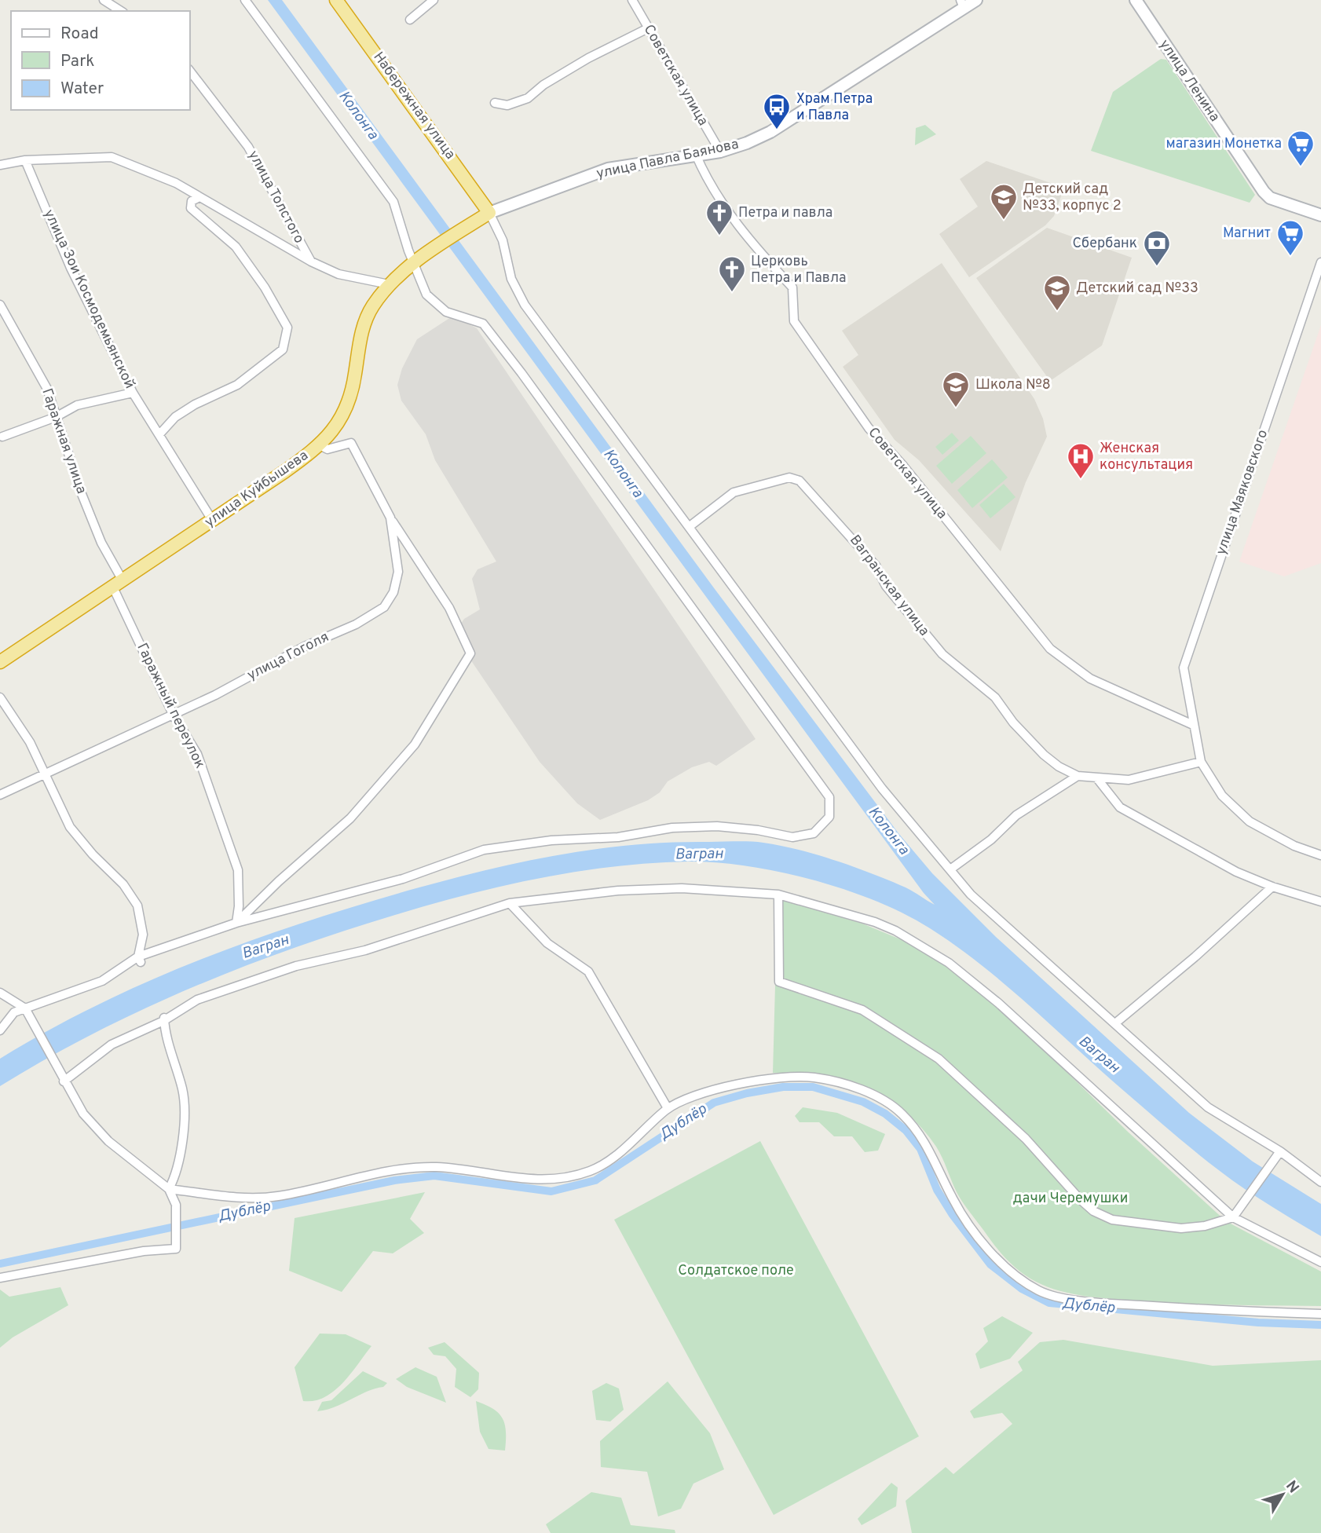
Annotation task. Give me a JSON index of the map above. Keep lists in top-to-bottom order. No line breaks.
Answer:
{"streets":{"highway":["Набережная улица","улица Куйбышева"],"main road":["улица Ленина","улица Павла Баянова"],"street":["Советская улица","улица Толстого","улица Зои Космодемьянской","Гаражная улица","улица Маяковского","Вагранская улица","улица Гоголя","Гаражный переулок"]},"crossings":[["Советская улица","улица Павла Баянова"],["Советская улица","улица Маяковского"],["Набережная улица","улица Павла Баянова"],["Набережная улица","улица Куйбышева"],["улица Павла Баянова","улица Куйбышева"],["улица Зои Космодемьянской","улица Куйбышева"],["Гаражная улица","улица Куйбышева"],["Гаражная улица","Гаражный переулок"],["улица Куйбышева","улица Гоголя"],["улица Куйбышева","Гаражный переулок"],["улица Гоголя","Гаражный переулок"]],"water":["Колонга","Вагран","Дублёр"],"parks":["дачи Черемушки","Солдатское поле"],"places":{"bus stop":["Храм Петра и Павла"],"supermarket":["магазин Монетка","Магнит"],"school or university":["Детский сад №33, корпус 2","Детский сад №33","Школа №8"],"church":["Петра и павла","Церковь Петра и Павла"],"bank":["Сбербанк"],"hospital":["Женская консультация"]},"legend":["Road","Park","Water"],"north":"top right"}
